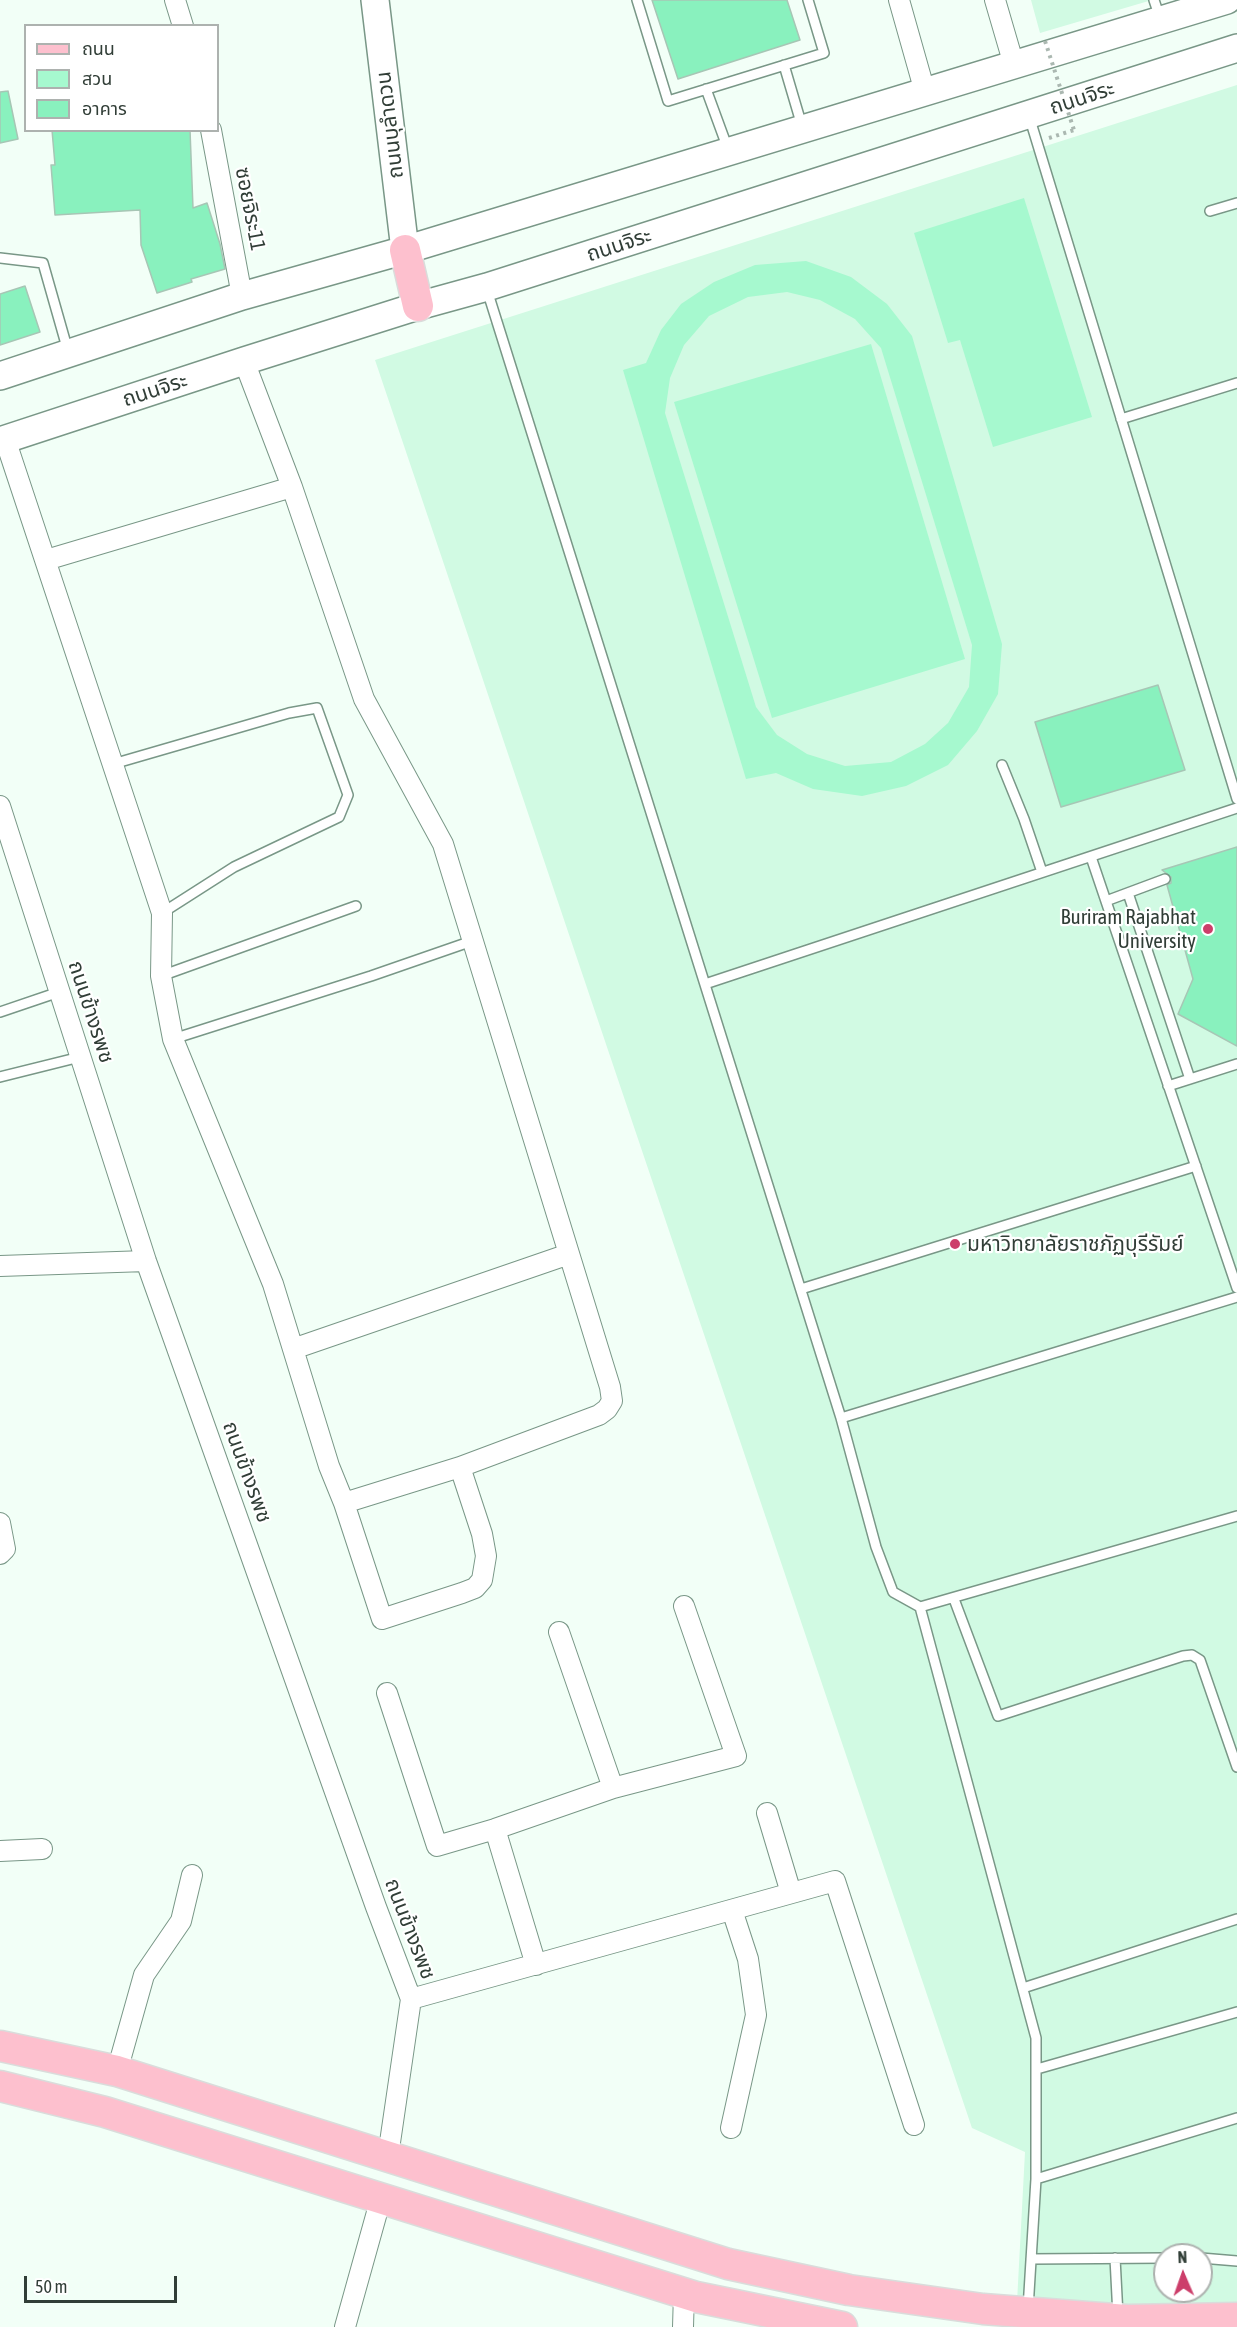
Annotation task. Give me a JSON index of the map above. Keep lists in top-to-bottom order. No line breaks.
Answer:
{"streets":{"main road":["ถนนจิระ","ถนนบุลำดวน"],"street":["ซอยจิระ11","ถนนข้างรพช"]},"places":["Buriram Rajabhat University","มหาวิทยาลัยราชภัฏบุรีรัมย์"],"legend":["ถนน","สวน","อาคาร"],"scale_bar":"50 m","north":"top"}
